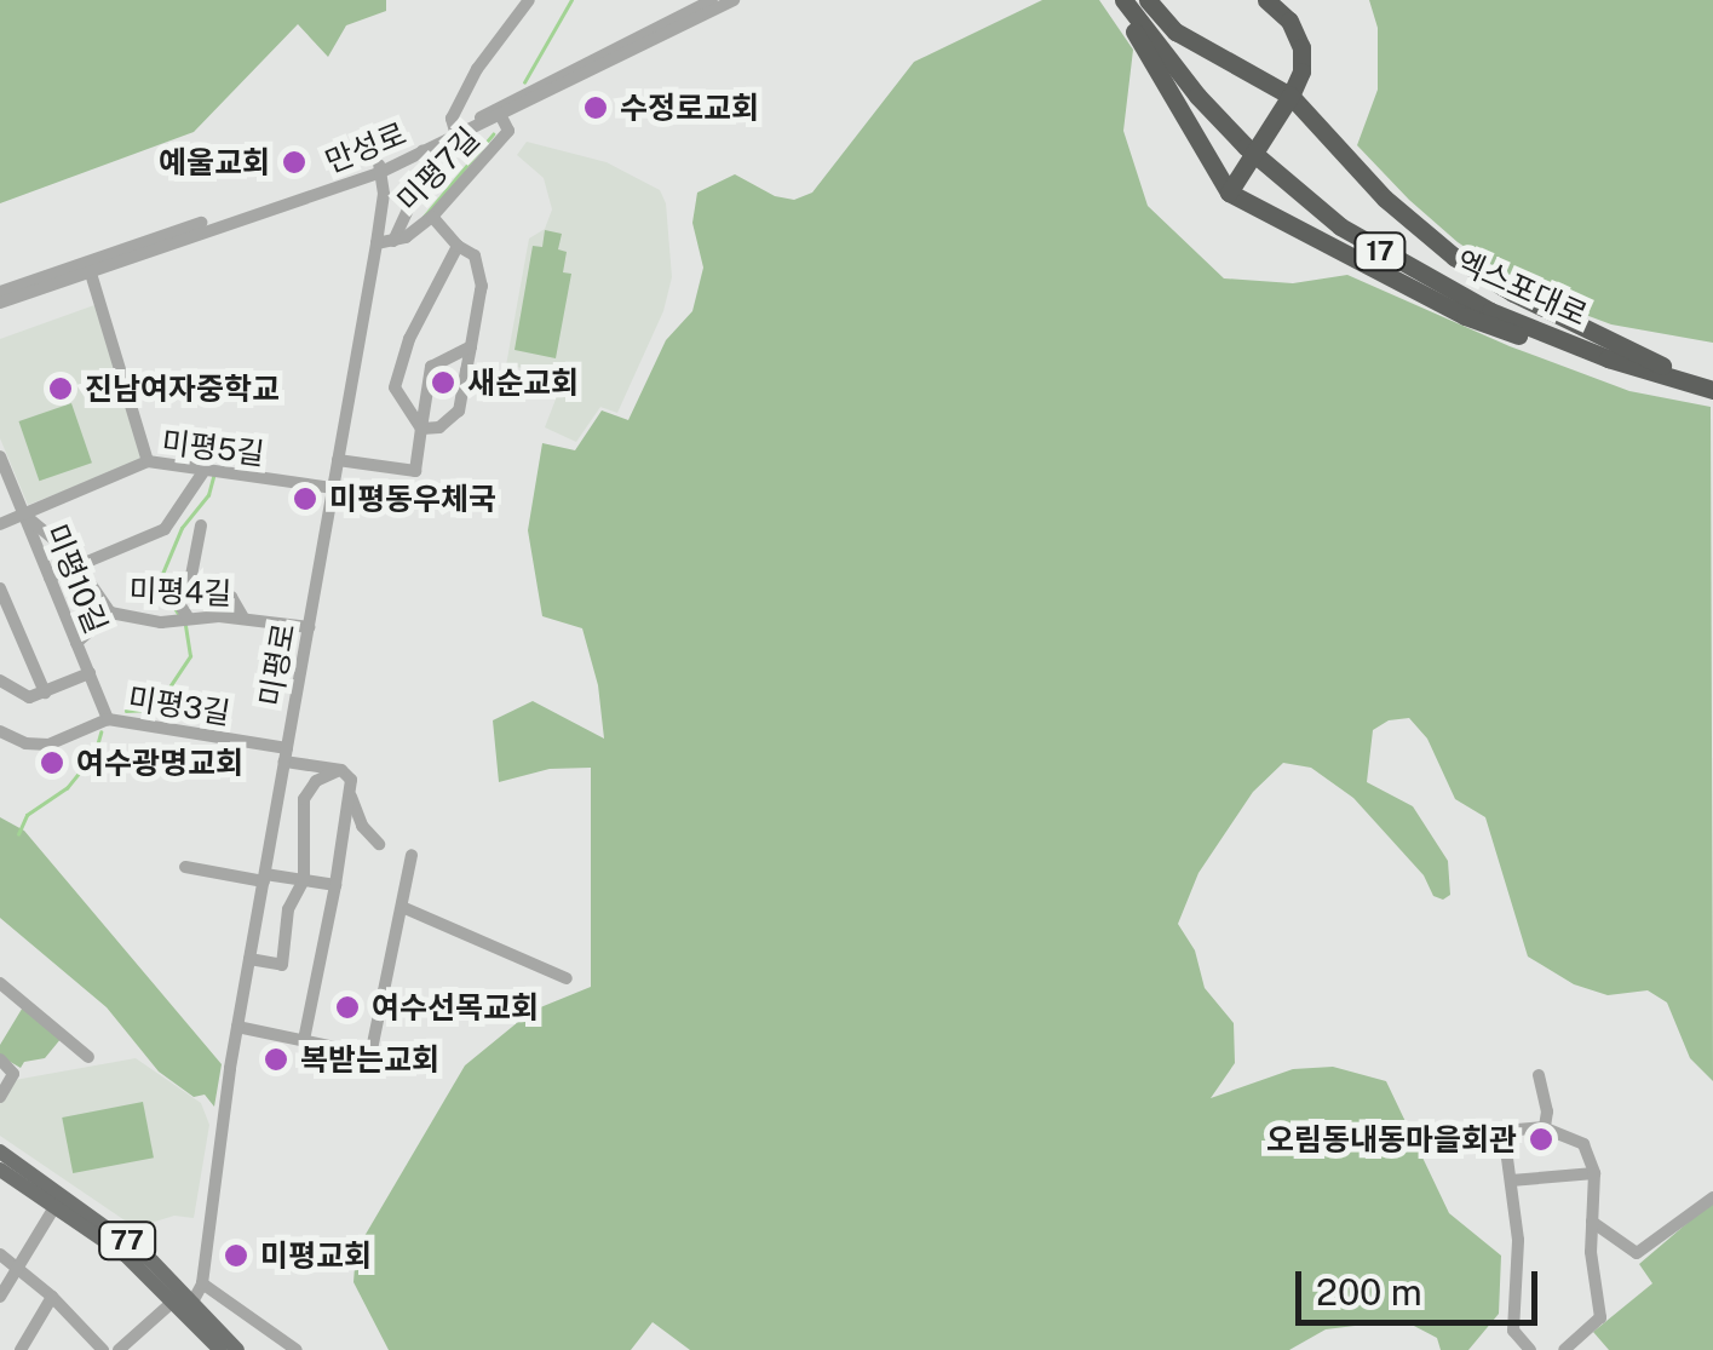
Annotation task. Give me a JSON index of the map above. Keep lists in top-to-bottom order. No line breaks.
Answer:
{"streets":{"highway":["17","엑스포대로"],"main road":["77"],"street":["만성로","미평7길","미평5길","미평10길","미평4길","미평로","미평3길"]},"crossings":[["만성로","미평7길"],["만성로","미평로"],["미평7길","미평로"],["미평5길","미평10길"],["미평5길","미평4길"],["미평5길","미평로"],["미평10길","미평4길"],["미평10길","미평3길"],["미평4길","미평로"],["미평로","미평3길"],["미평로","77"]],"places":["수정로교회","예울교회","새순교회","진남여자중학교","미평동우체국","여수광명교회","여수선목교회","복받는교회","오림동내동마을회관","미평교회"],"scale_bar":"200 m"}
